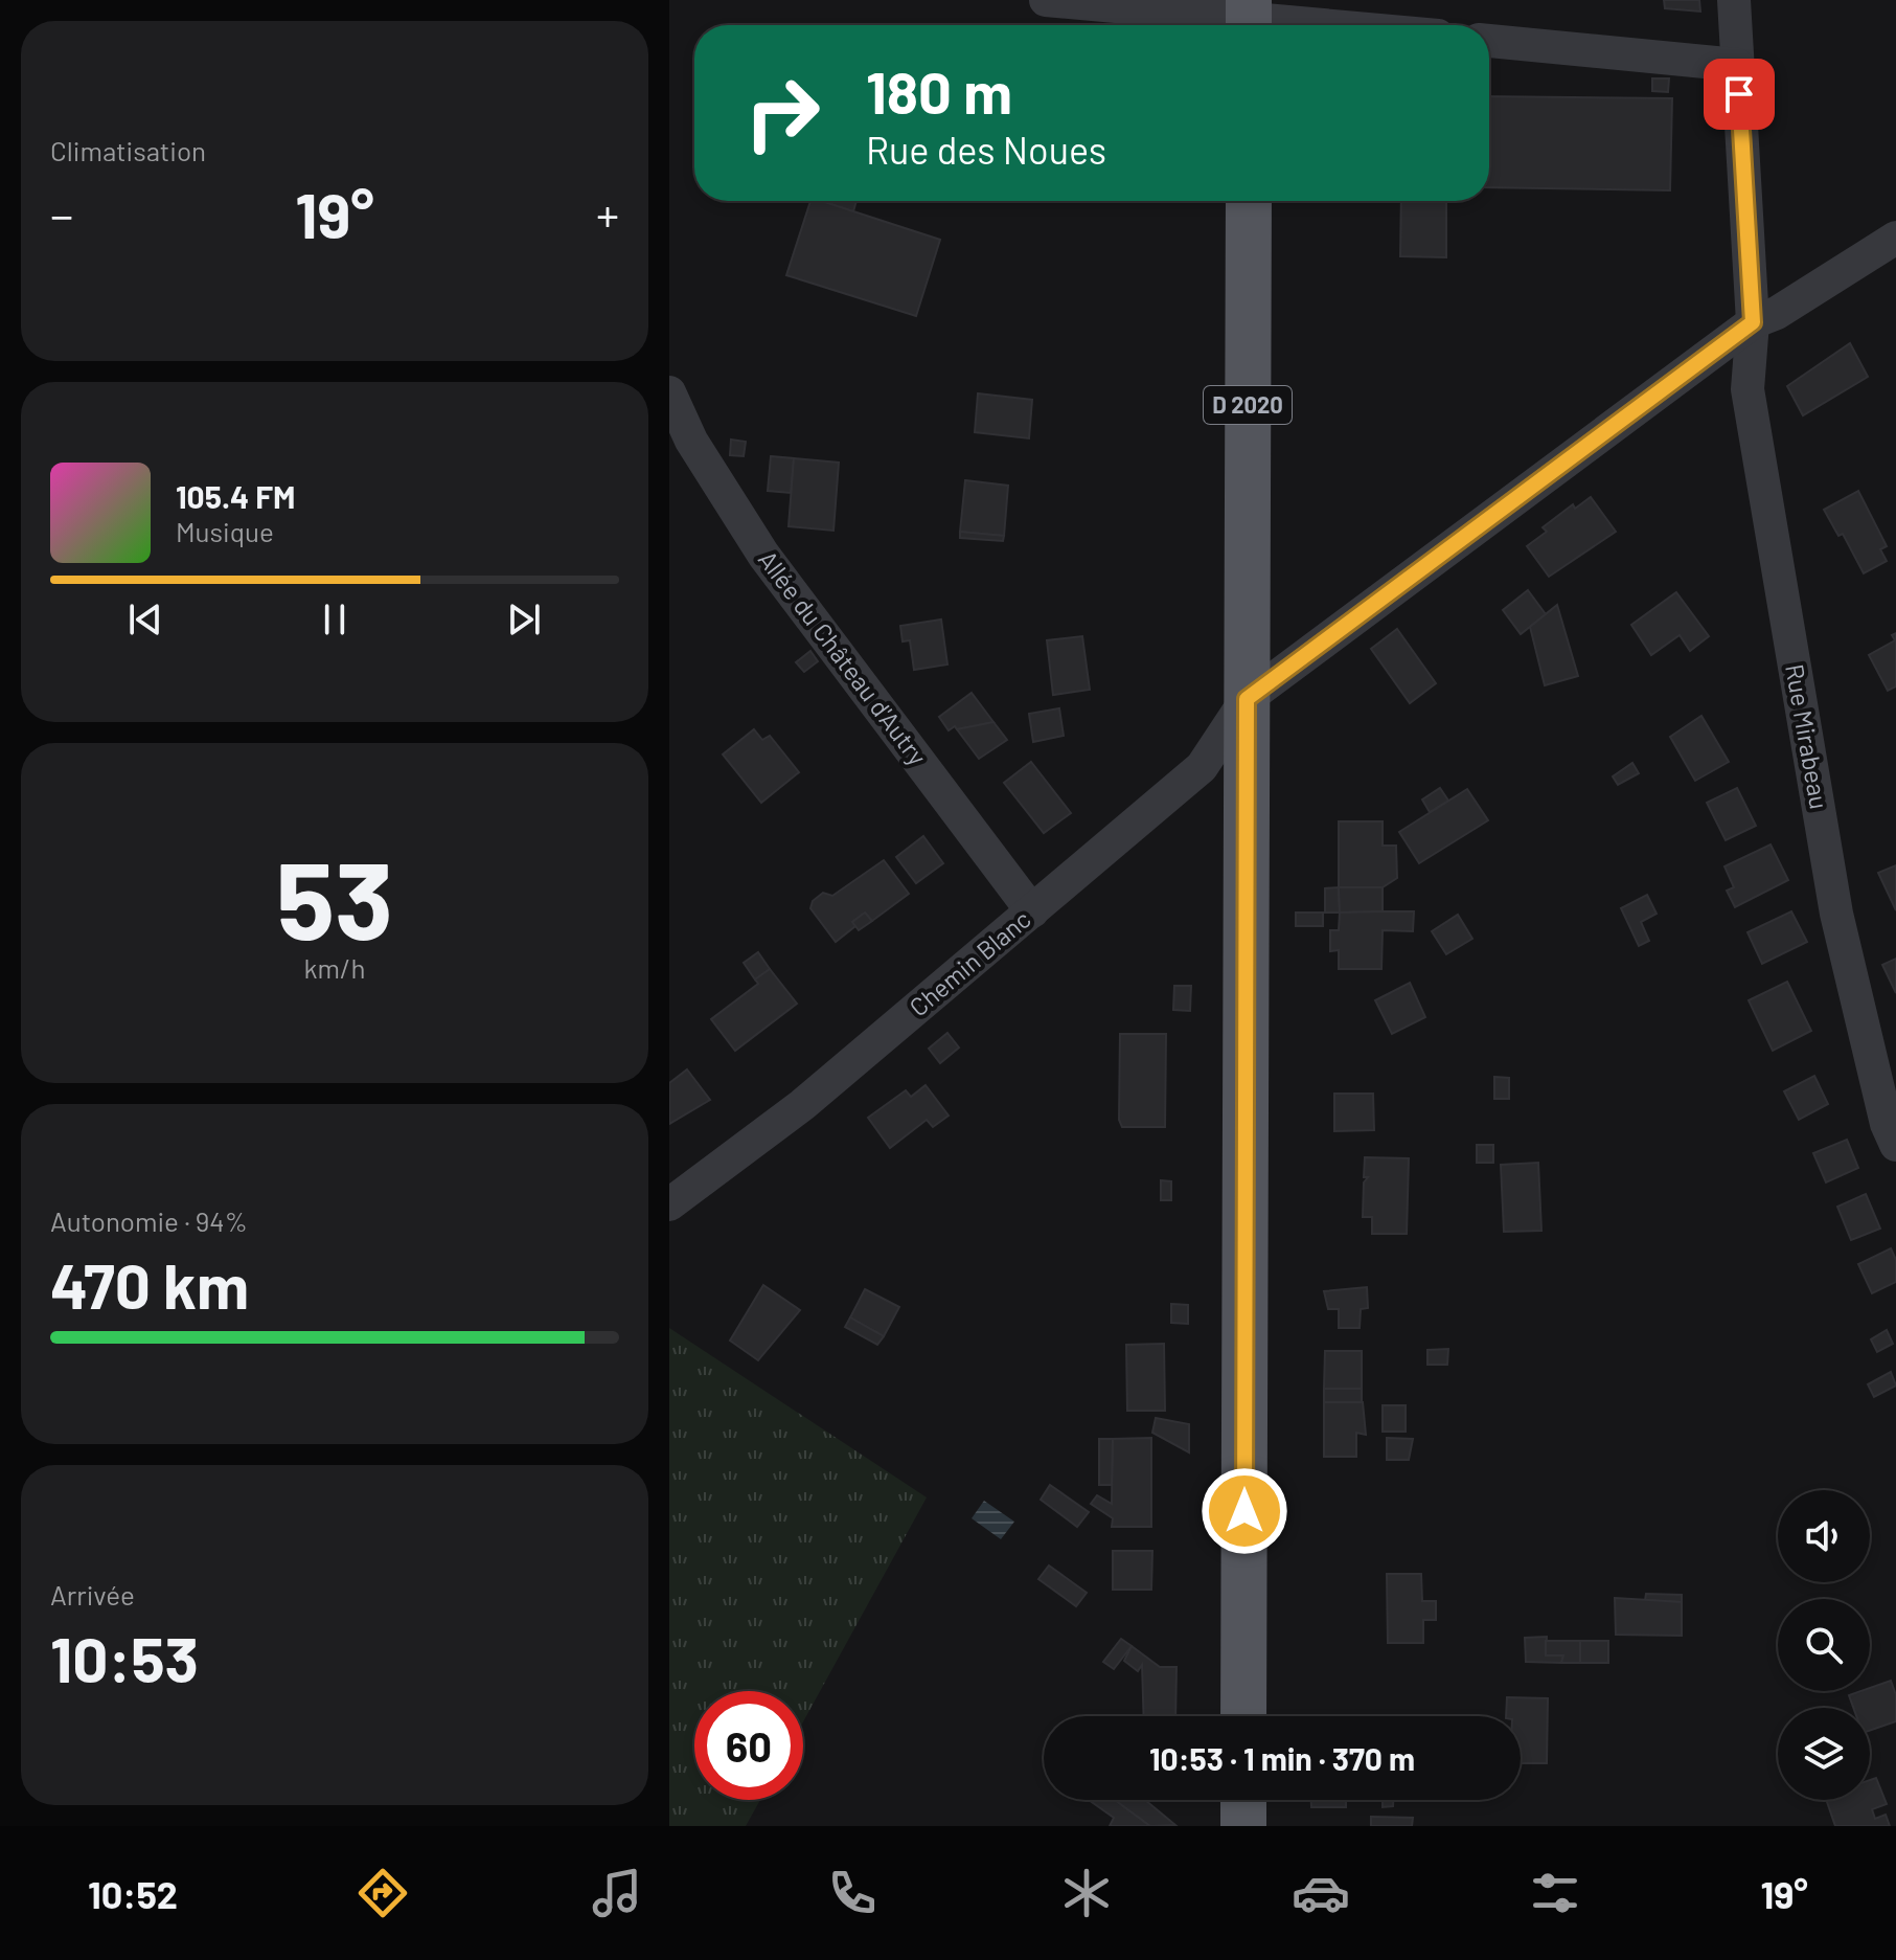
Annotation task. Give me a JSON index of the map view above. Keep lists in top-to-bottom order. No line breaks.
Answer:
{"streets":{"main road":["D 2020"],"street":["Allée du Château d'Autry","Rue Mirabeau","Chemin Blanc"]},"crossings":[["D 2020","Chemin Blanc"],["Allée du Château d'Autry","Chemin Blanc"],["Rue Mirabeau","Chemin Blanc"]],"page":{"tile":["Climatisation",["53","km/h"],["Autonomie · 94%","470 km"],["Arrivée","10:53"]],"turn":["180 m","Rue des Noues"],"heat":["−","19°","+"],"song":["105.4 FM","Musique"],"limit":"60","trip":"10:53 · 1 min · 370 m","tabs":["10:52","19°"]}}
